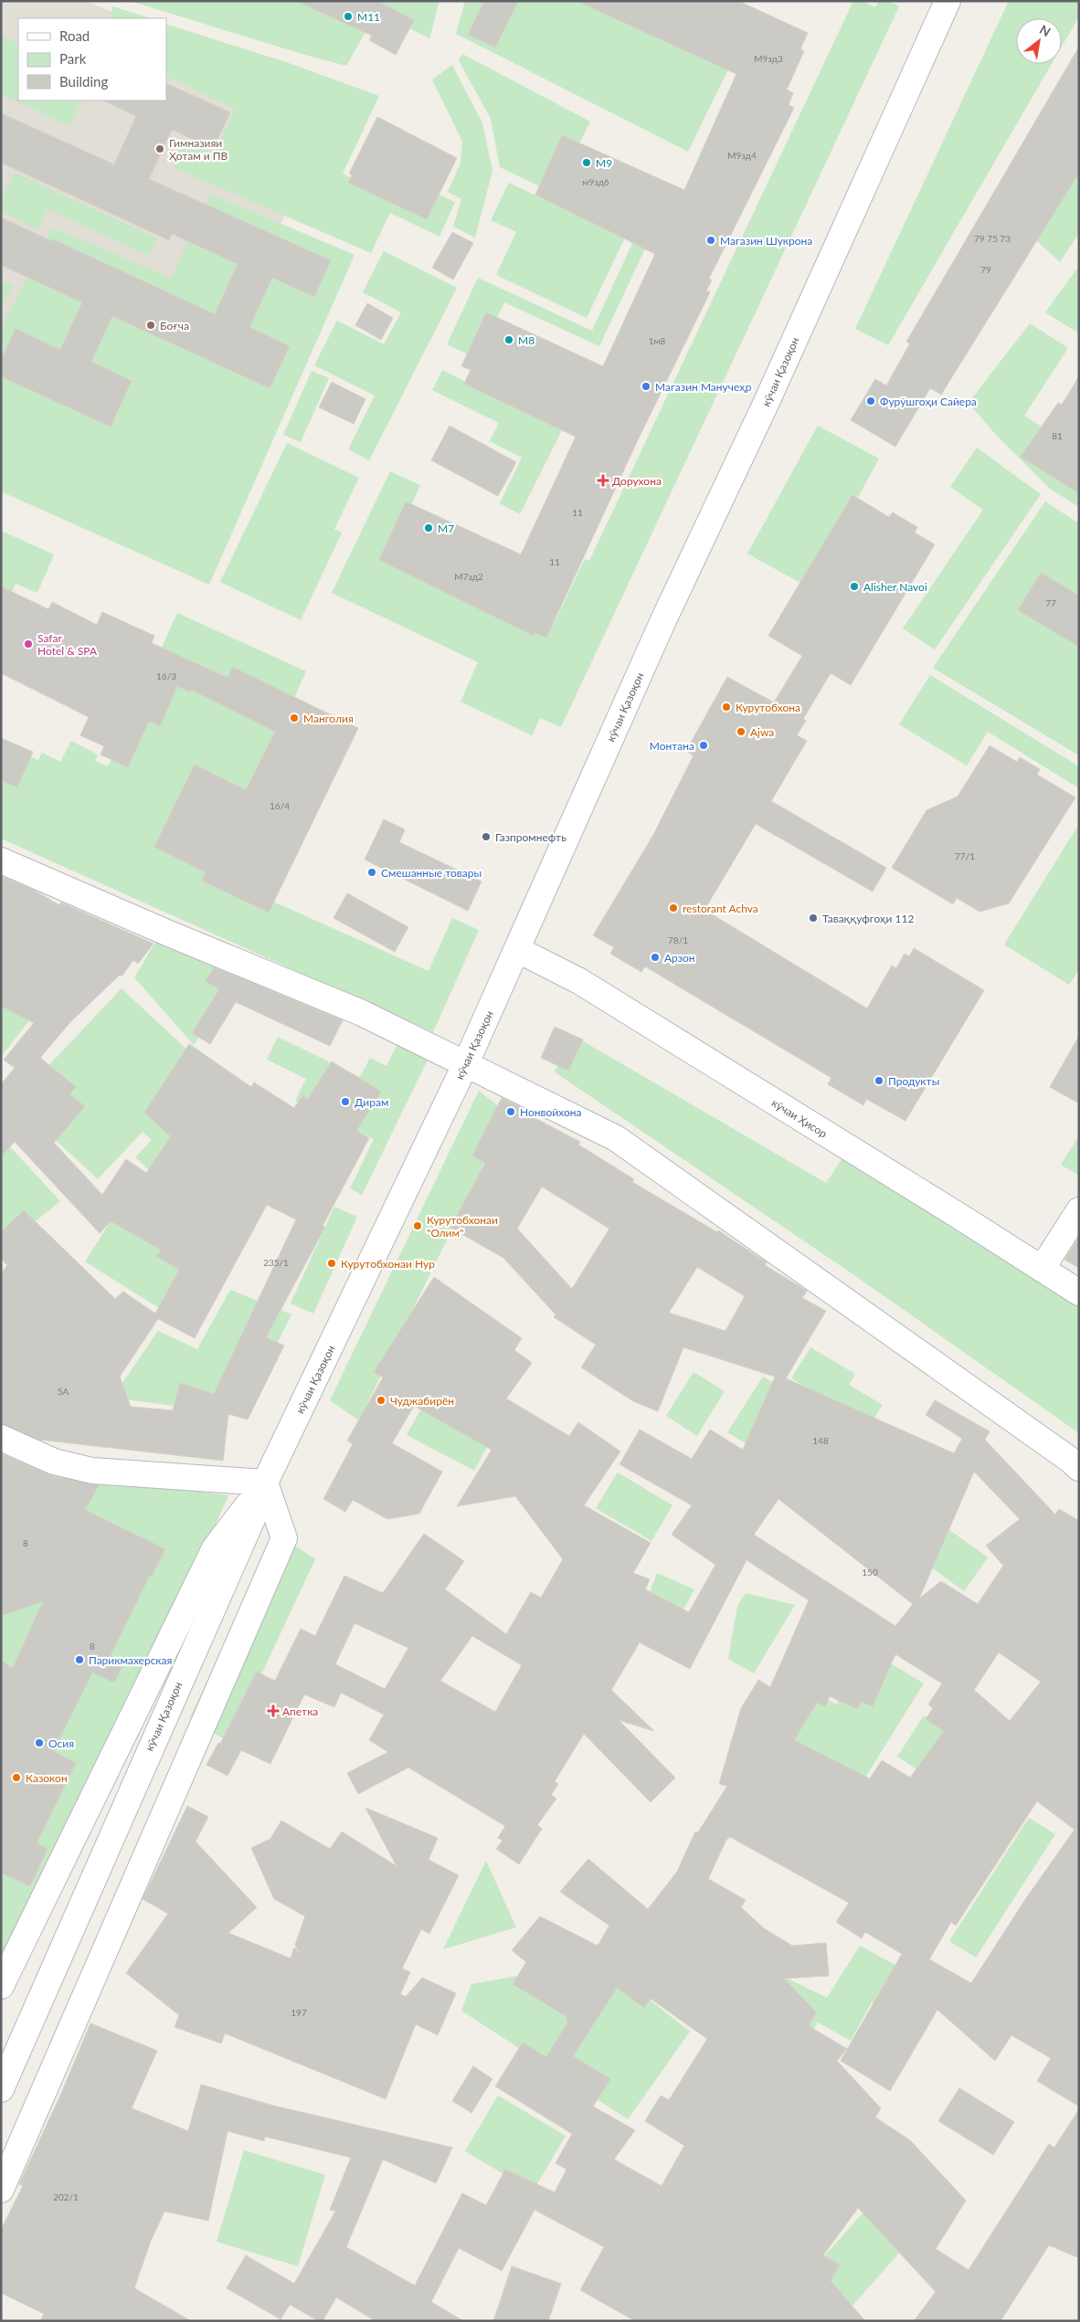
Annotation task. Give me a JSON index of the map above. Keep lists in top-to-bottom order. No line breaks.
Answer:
{"streets":{"street":["кӯчаи Қазоқон","кӯчаи Ҳисор"]},"crossings":[["кӯчаи Қазоқон","кӯчаи Ҳисор"]],"places":{"other":["М11","Гимназияи Ҳотам и ПВ","М9","Магазин Шукрона","Боғча","М8","Магазин Манучеҳр","Фурӯшгоҳи Сайера","М7","Alisher Navoi","Safar Hotel & SPA","Курутобхона","Манголия","Ajwa","Монтана","Газпромнефть","Смешанные товары","restorant Achva","Таваққуфгоҳи 112","Арзон","Продукты","Дирам","Нонвойхона","Курутобхонаи \"Олим\"","Курутобхонаи Нур","Чуджабирён","Парикмахерская","Осия","Казокон"],"health":["Дорухона","Апетка"]},"house_numbers":["М9зд3","М9зд4","м9зд6","79 75 73","79","1м8","81","11","11","М7зд2","77","16/3","16/4","77/1","78/1","235/1","5А","148","8","150","8","197","202/1"],"legend":["Road","Park","Building"],"north":"top right"}
